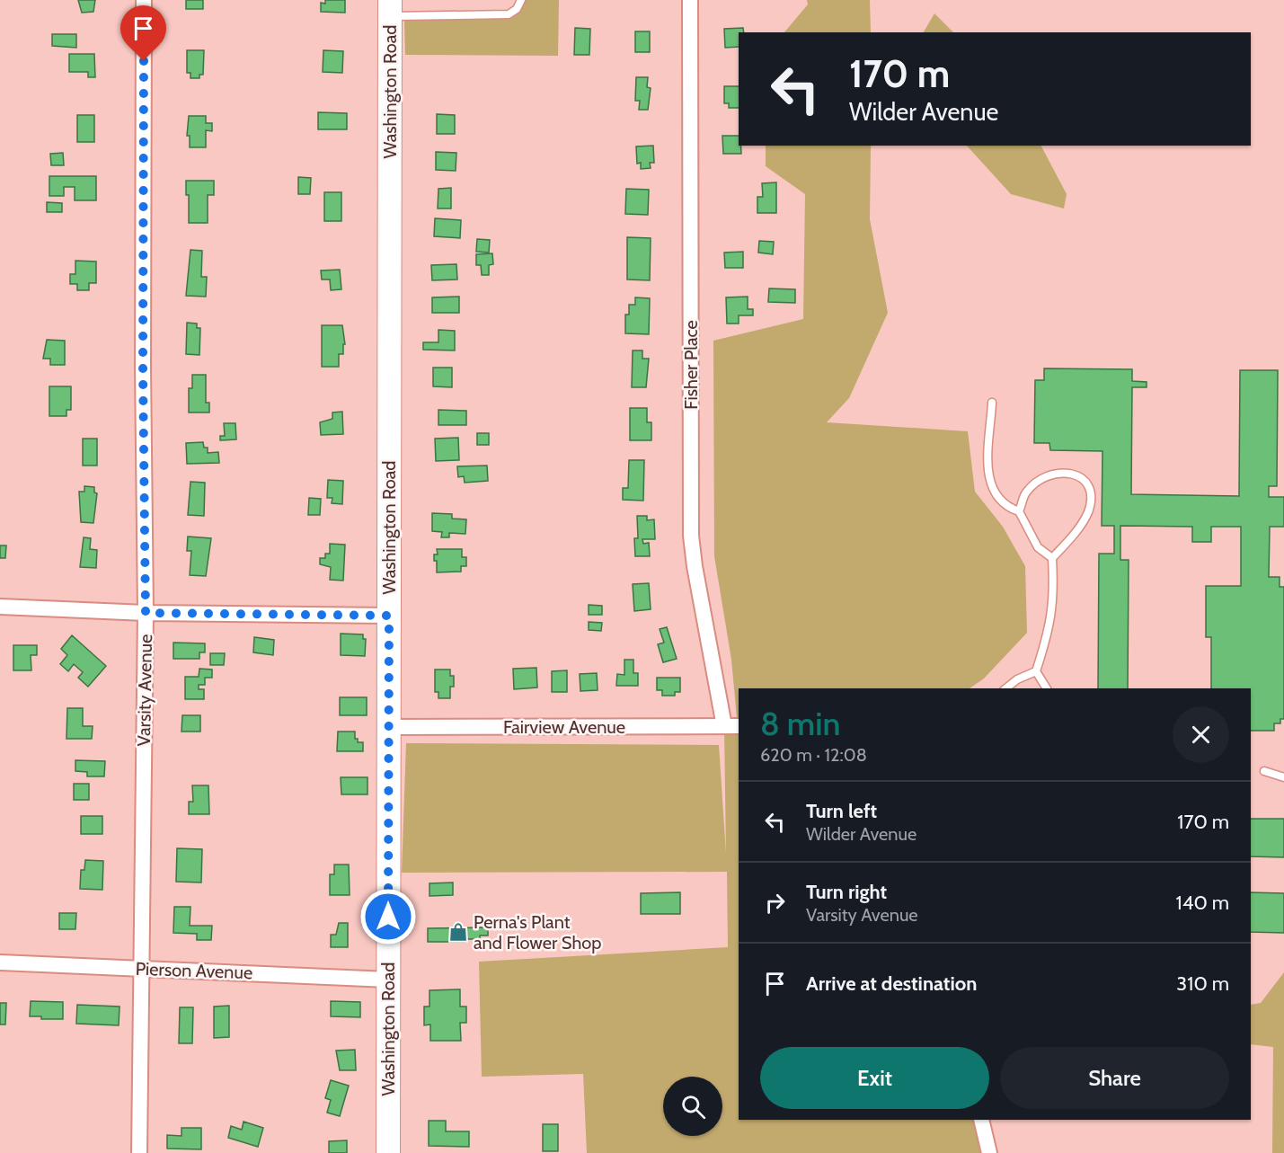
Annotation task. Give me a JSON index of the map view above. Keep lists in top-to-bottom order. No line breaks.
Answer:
{"streets":{"main road":["Washington Road"],"street":["Fisher Place","Varsity Avenue","Fairview Avenue","Pierson Avenue"]},"crossings":[["Washington Road","Fairview Avenue"],["Washington Road","Pierson Avenue"],["Fisher Place","Fairview Avenue"],["Varsity Avenue","Pierson Avenue"]],"places":{"shop":["Perna's Plant and Flower Shop"]},"page":{"turn":["170 m","Wilder Avenue"],"heading":["8 min","620 m · 12:08"],"list":[{"name":"Turn left","note":"Wilder Avenue","value":"170 m"},{"name":"Turn right","note":"Varsity Avenue","value":"140 m"},{"name":"Arrive at destination","value":"310 m"}],"buttons":["Exit","Share"]}}
